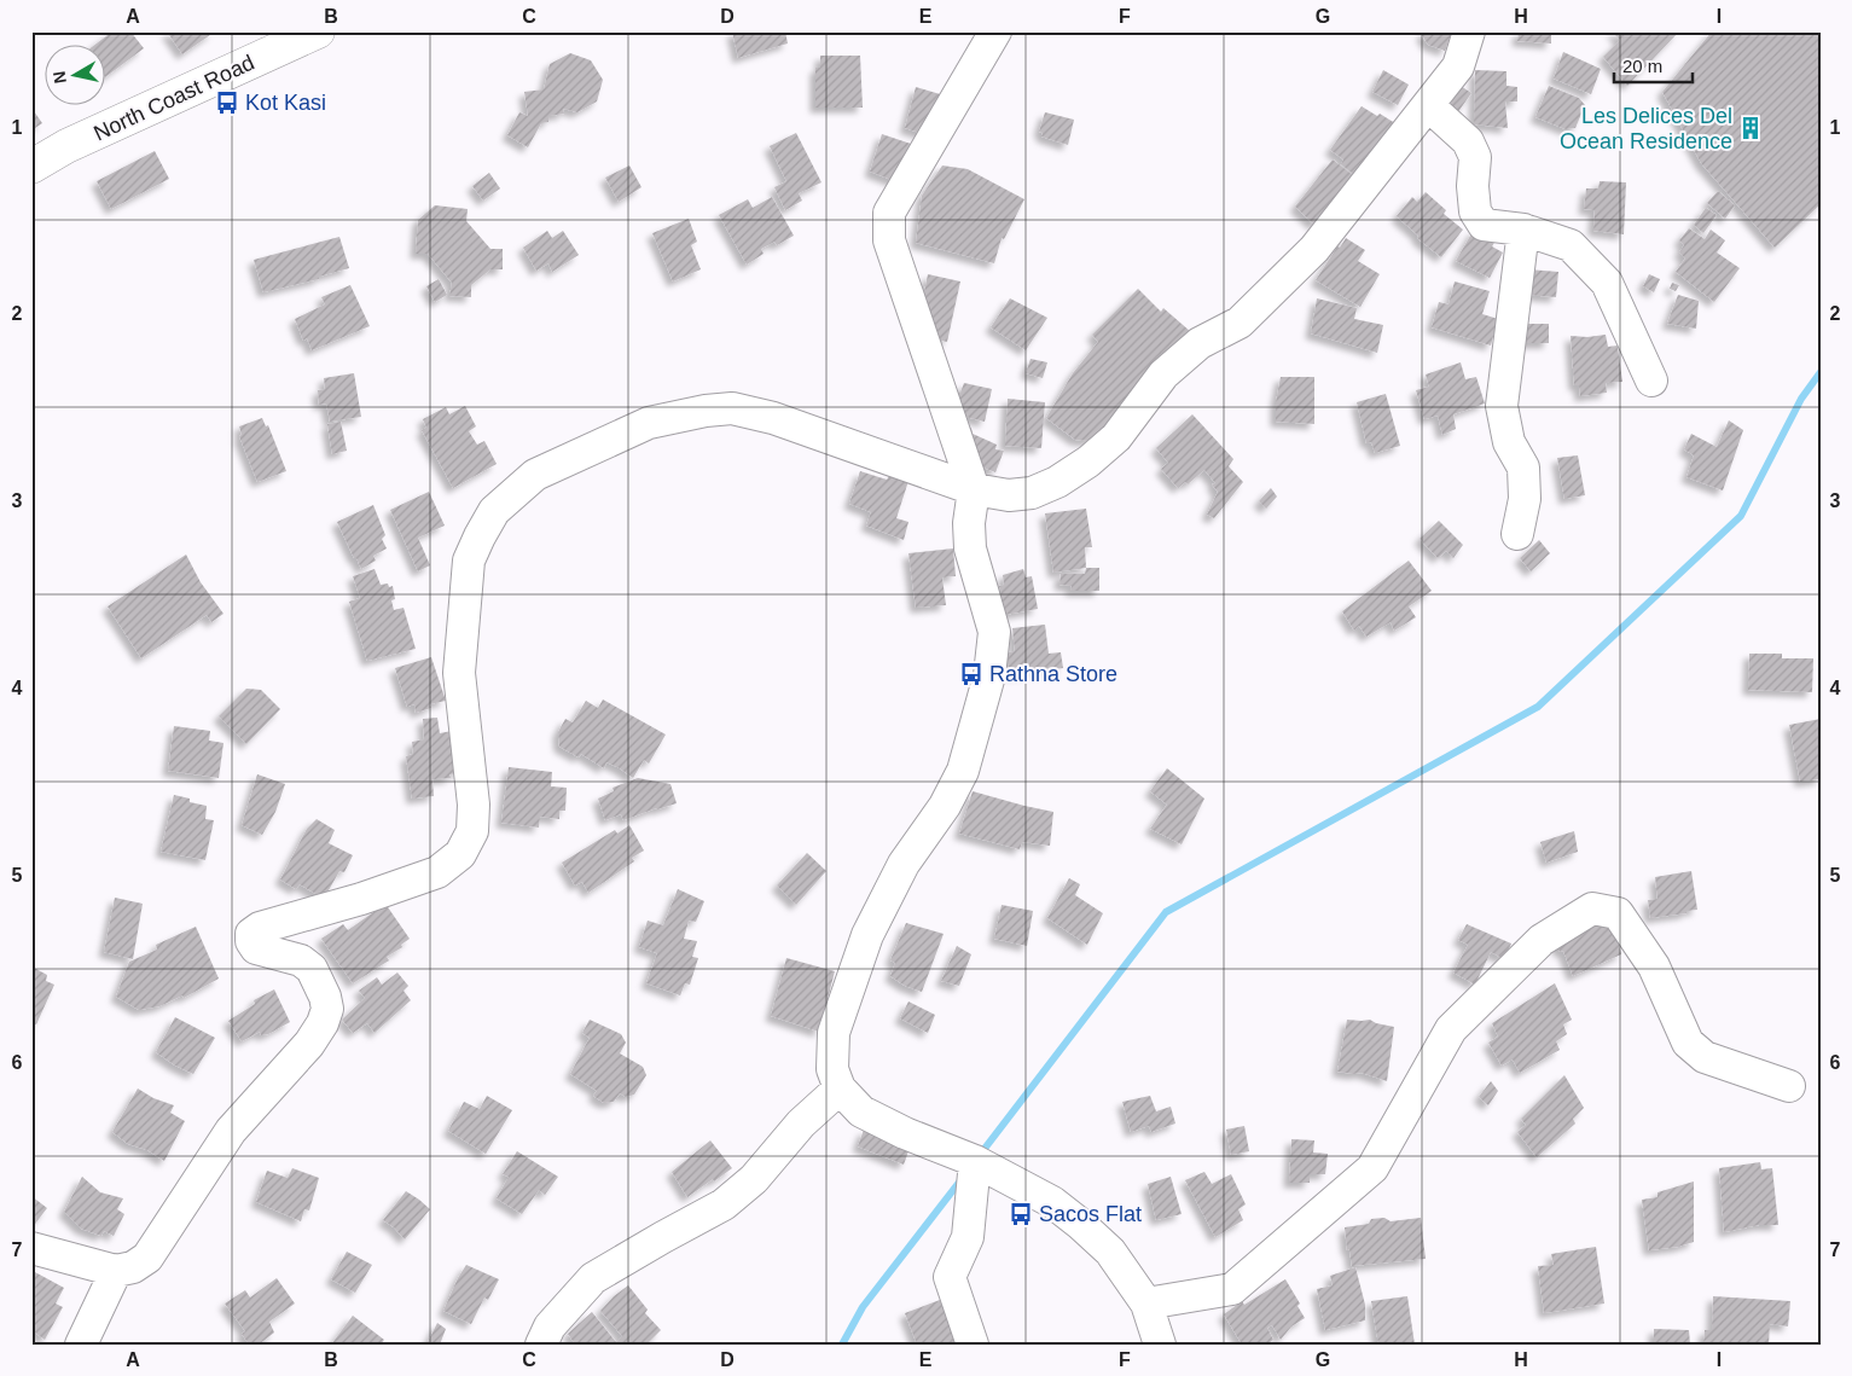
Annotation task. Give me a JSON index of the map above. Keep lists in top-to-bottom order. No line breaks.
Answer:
{"streets":{"main road":["North Coast Road"]},"places":{"bus stop":["Kot Kasi","Rathna Store","Sacos Flat"],"building":["Les Delices Del Ocean Residence"]},"scale_bar":"20 m","north":"left","grid":{"columns":["A","B","C","D","E","F","G","H","I"],"rows":["1","2","3","4","5","6","7"]}}
